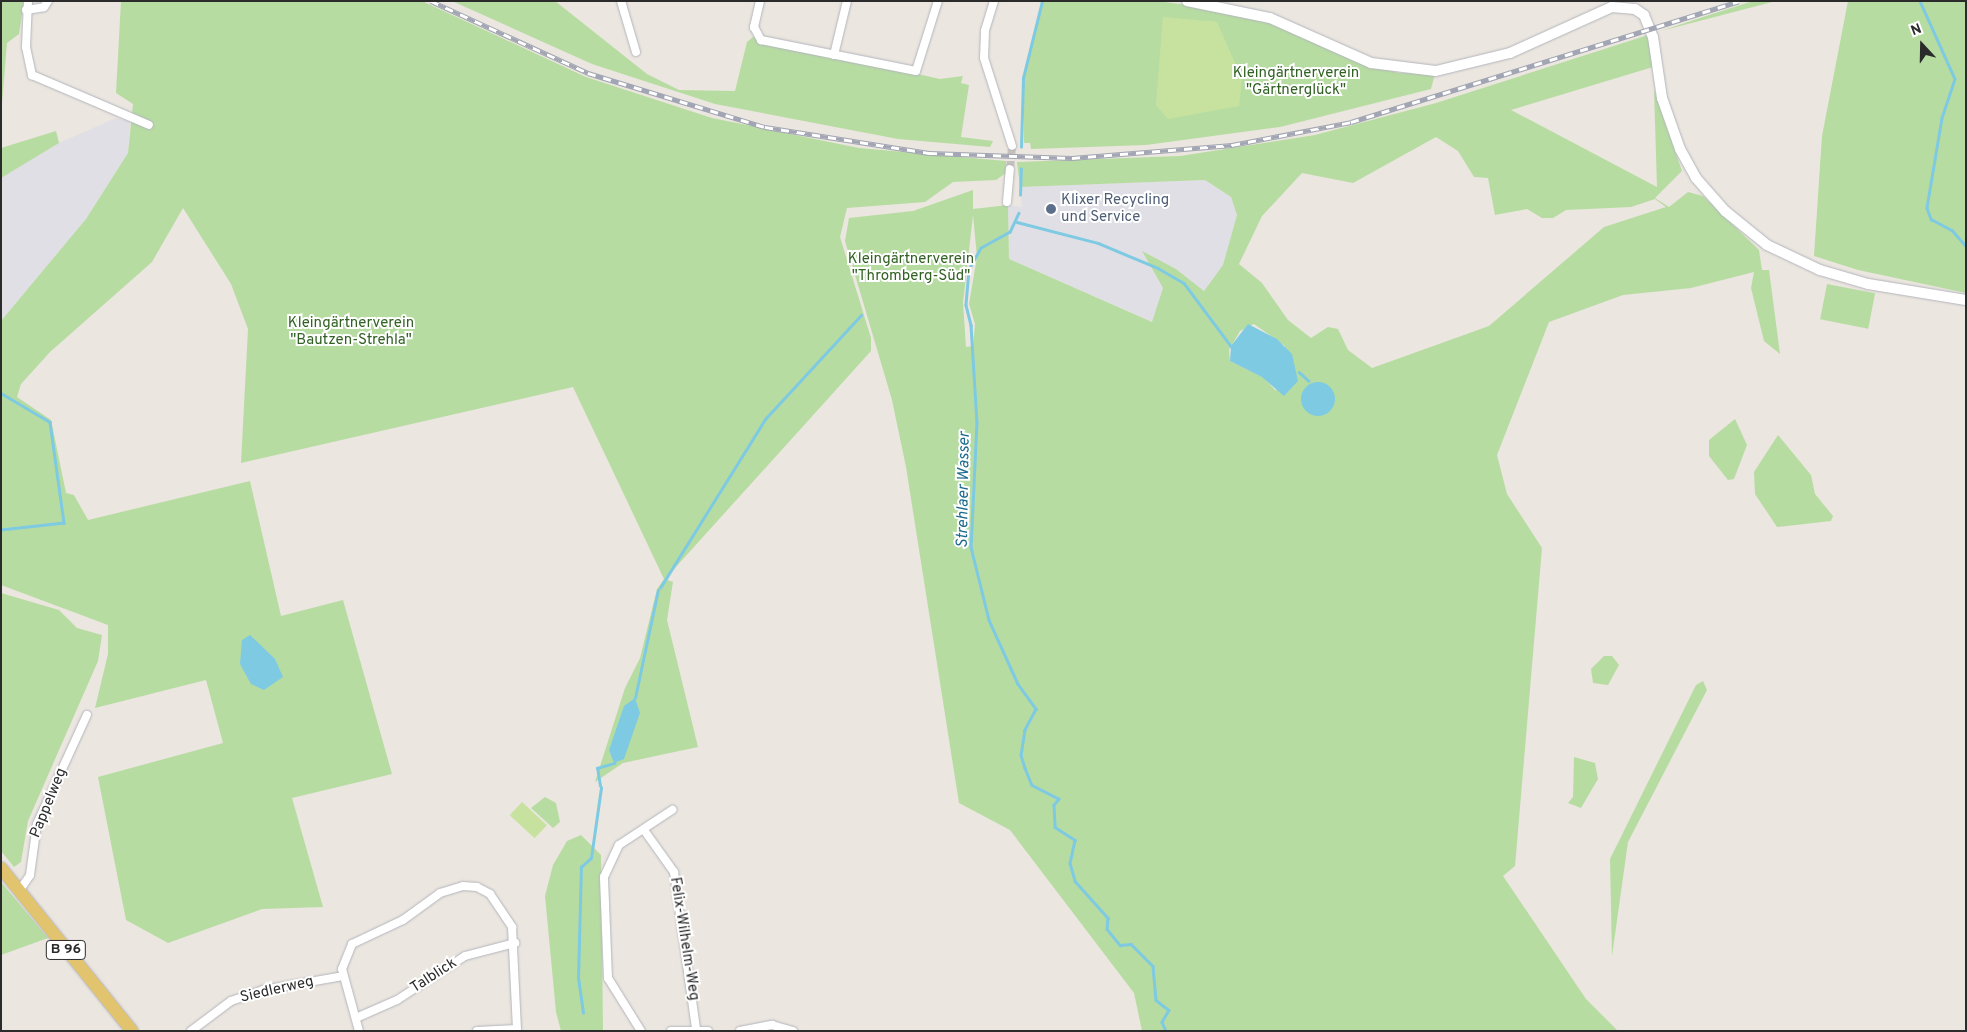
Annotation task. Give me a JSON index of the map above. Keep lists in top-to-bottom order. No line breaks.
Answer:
{"streets":{"main road":["B 96"],"street":["Pappelweg","Felix-Wilhelm-Weg","Talblick","Siedlerweg"]},"crossings":[["Pappelweg","B 96"]],"water":["Strehlaer Wasser"],"parks":["Kleingärtnerverein \"Gärtnerglück\"","Kleingärtnerverein \"Thromberg-Süd\"","Kleingärtnerverein \"Bautzen-Strehla\""],"places":["Klixer Recycling und Service"],"north":"top"}
